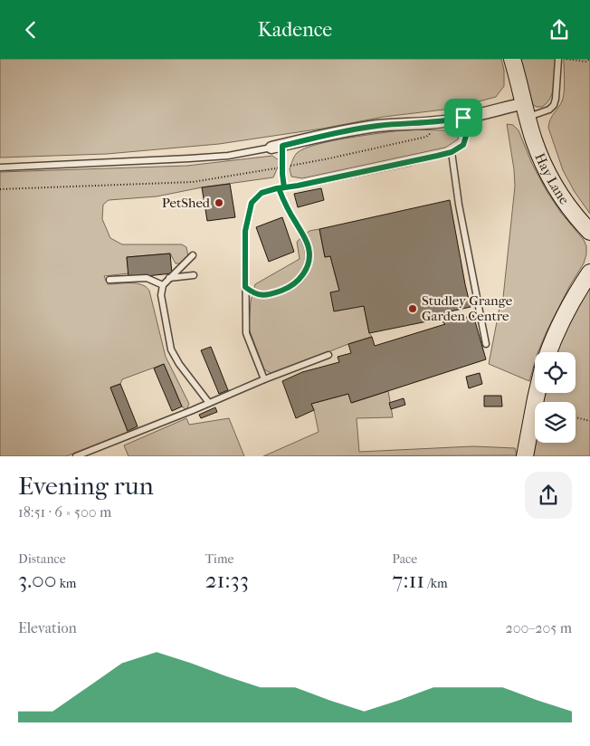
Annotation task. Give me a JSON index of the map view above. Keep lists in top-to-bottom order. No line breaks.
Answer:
{"streets":{"street":["Hay Lane"]},"places":["PetShed","Studley Grange Garden Centre"],"page":{"header":"Kadence","heading":["Evening run","18:51 · 6 × 500 m"],"stats":[["Distance","3.00 km"],["Time","21:33"],["Pace","7:11 /km"]],"chart":["Elevation","200–205 m"]}}
